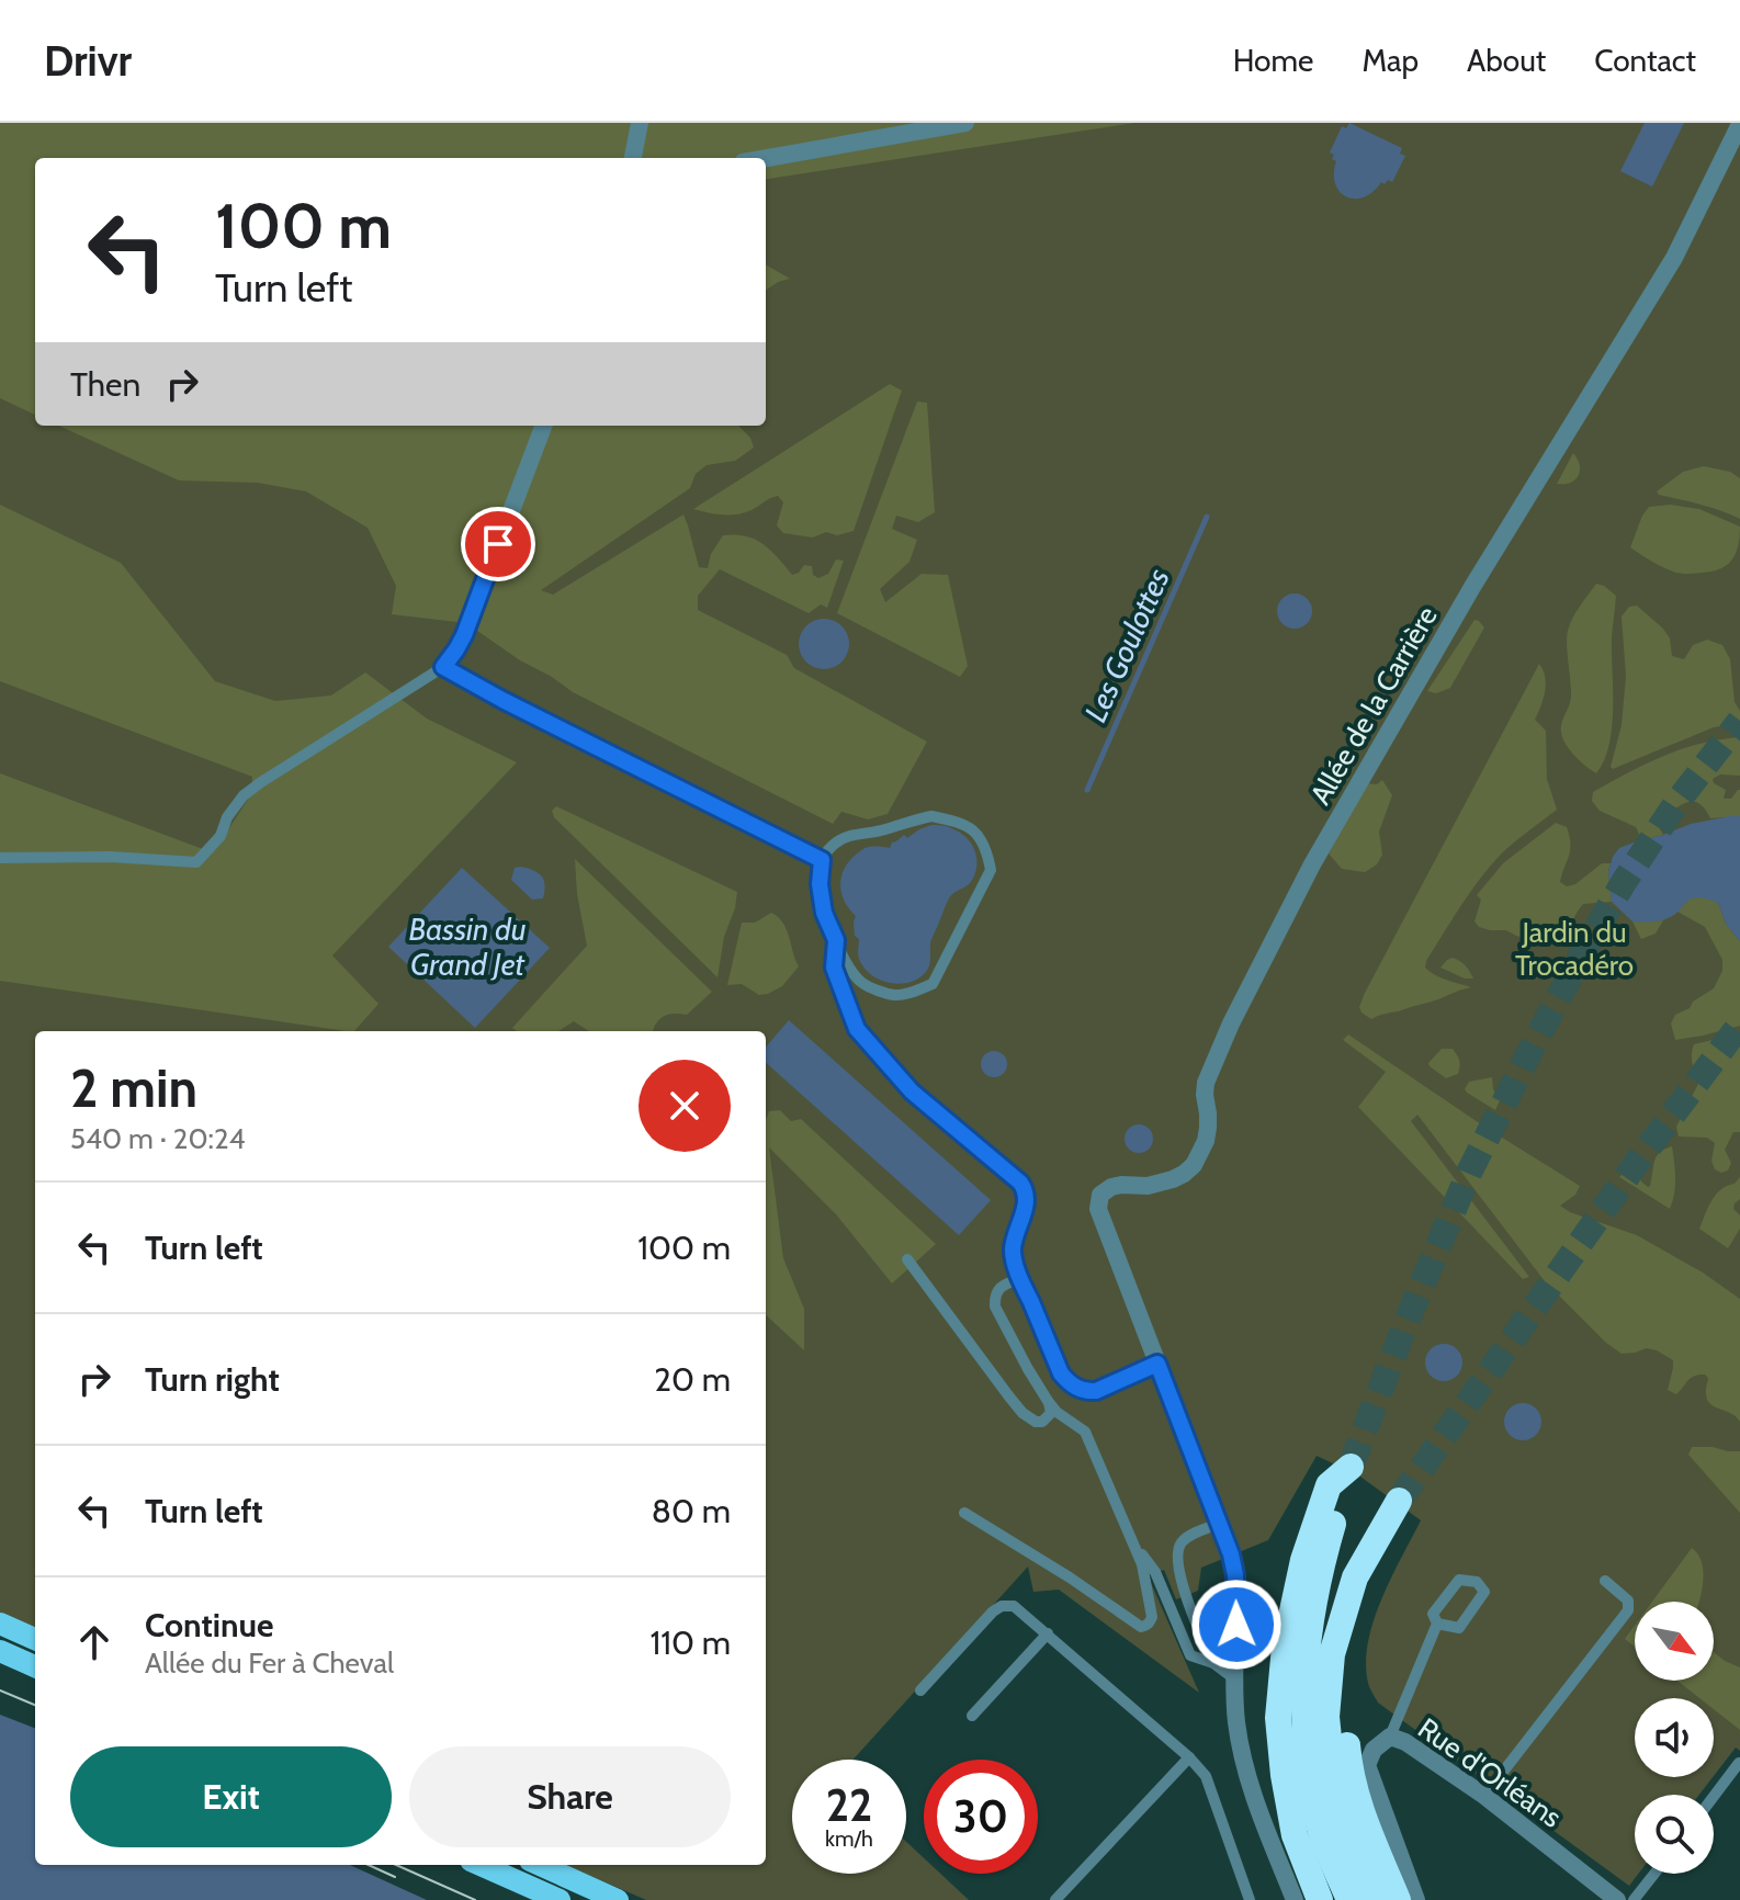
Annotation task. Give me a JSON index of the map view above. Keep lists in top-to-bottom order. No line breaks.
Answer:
{"streets":{"street":["Allée de la Carrière","Rue d'Orléans"]},"water":["Les Goulottes","Bassin du Grand Jet"],"parks":["Jardin du Trocadéro"],"north":"bottom right","page":{"header":"Drivr","nav":["Home","Map","About","Contact"],"turn":["100 m","Turn left"],"then":"Then","heading":["2 min","540 m · 20:24"],"list":[{"name":"Turn left","value":"100 m"},{"name":"Turn right","value":"20 m"},{"name":"Turn left","value":"80 m"},{"name":"Continue","note":"Allée du Fer à Cheval","value":"110 m"}],"buttons":["Exit","Share"],"speed":"22 km/h","limit":"30"}}
